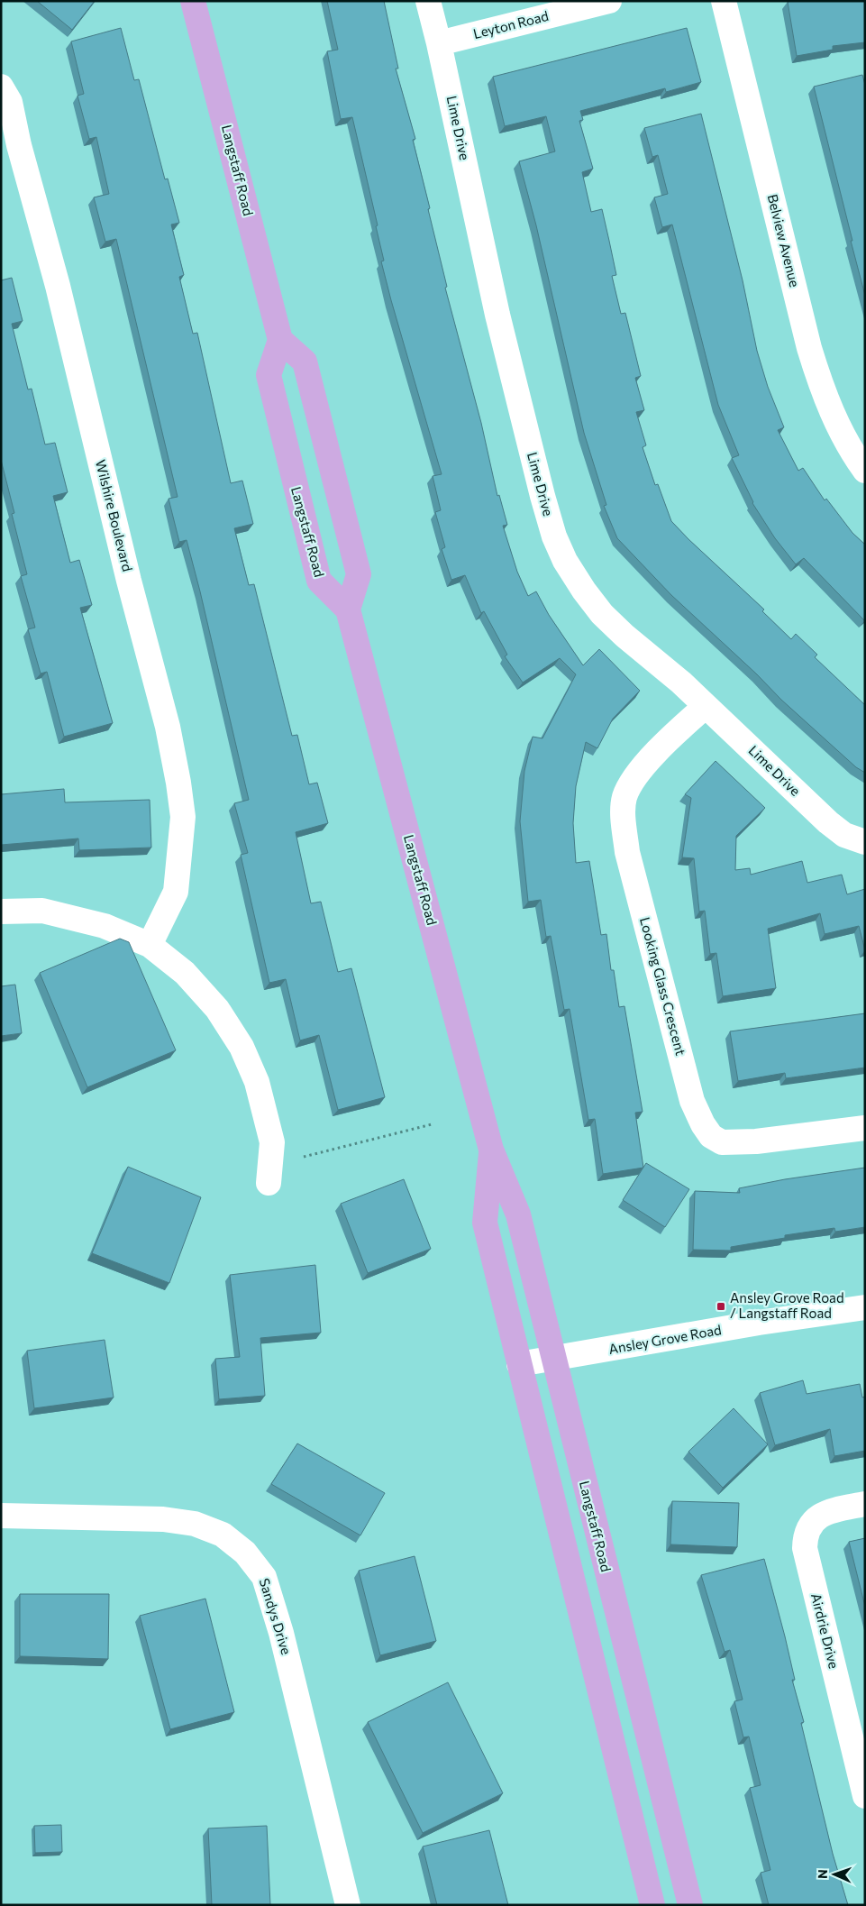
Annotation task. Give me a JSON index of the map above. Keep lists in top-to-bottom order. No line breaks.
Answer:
{"streets":{"main road":["Langstaff Road"],"street":["Leyton Road","Lime Drive","Belview Avenue","Wilshire Boulevard","Looking Glass Crescent","Ansley Grove Road","Sandys Drive","Airdrie Drive"]},"crossings":[["Leyton Road","Lime Drive"],["Lime Drive","Looking Glass Crescent"],["Langstaff Road","Ansley Grove Road"]],"places":{"transit":["Ansley Grove Road / Langstaff Road"]},"north":"left"}
